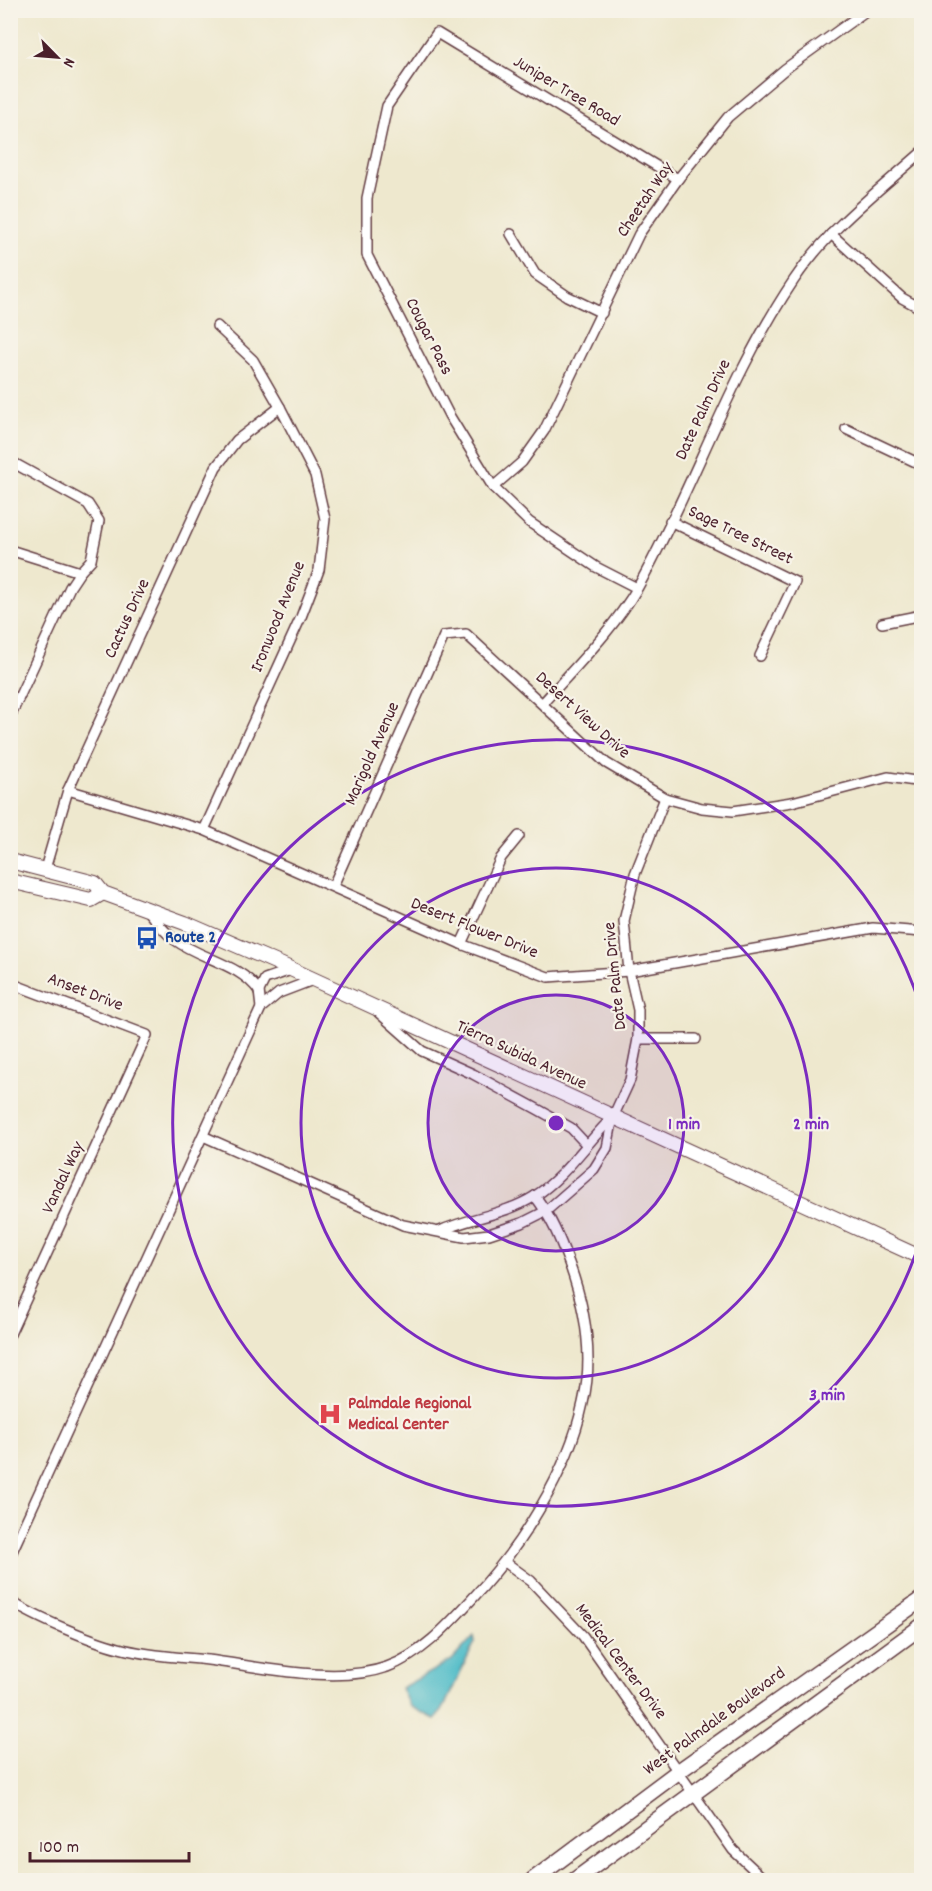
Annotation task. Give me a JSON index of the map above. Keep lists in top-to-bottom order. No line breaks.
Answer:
{"streets":{"main road":["Tierra Subida Avenue","West Palmdale Boulevard"],"street":["Juniper Tree Road","Cheetah Way","Cougar Pass","Date Palm Drive","Sage Tree Street","Ironwood Avenue","Cactus Drive","Desert View Drive","Marigold Avenue","Desert Flower Drive","Anset Drive","Vandal Way","Medical Center Drive"]},"crossings":[["Juniper Tree Road","Cheetah Way"],["Juniper Tree Road","Cougar Pass"],["Cheetah Way","Cougar Pass"],["Cougar Pass","Date Palm Drive"],["Date Palm Drive","Sage Tree Street"],["Date Palm Drive","Desert View Drive"],["Date Palm Drive","Desert Flower Drive"],["Date Palm Drive","Tierra Subida Avenue"],["Ironwood Avenue","Cactus Drive"],["Ironwood Avenue","Desert Flower Drive"],["Cactus Drive","Desert Flower Drive"],["Cactus Drive","Tierra Subida Avenue"],["Desert View Drive","Marigold Avenue"],["Marigold Avenue","Desert Flower Drive"],["Anset Drive","Vandal Way"],["Medical Center Drive","West Palmdale Boulevard"]],"places":{"bus stop":["Route 2"],"hospital":["Palmdale Regional Medical Center"]},"scale_bar":"100 m","north":"bottom right","rings":["1 min","2 min","3 min"]}
